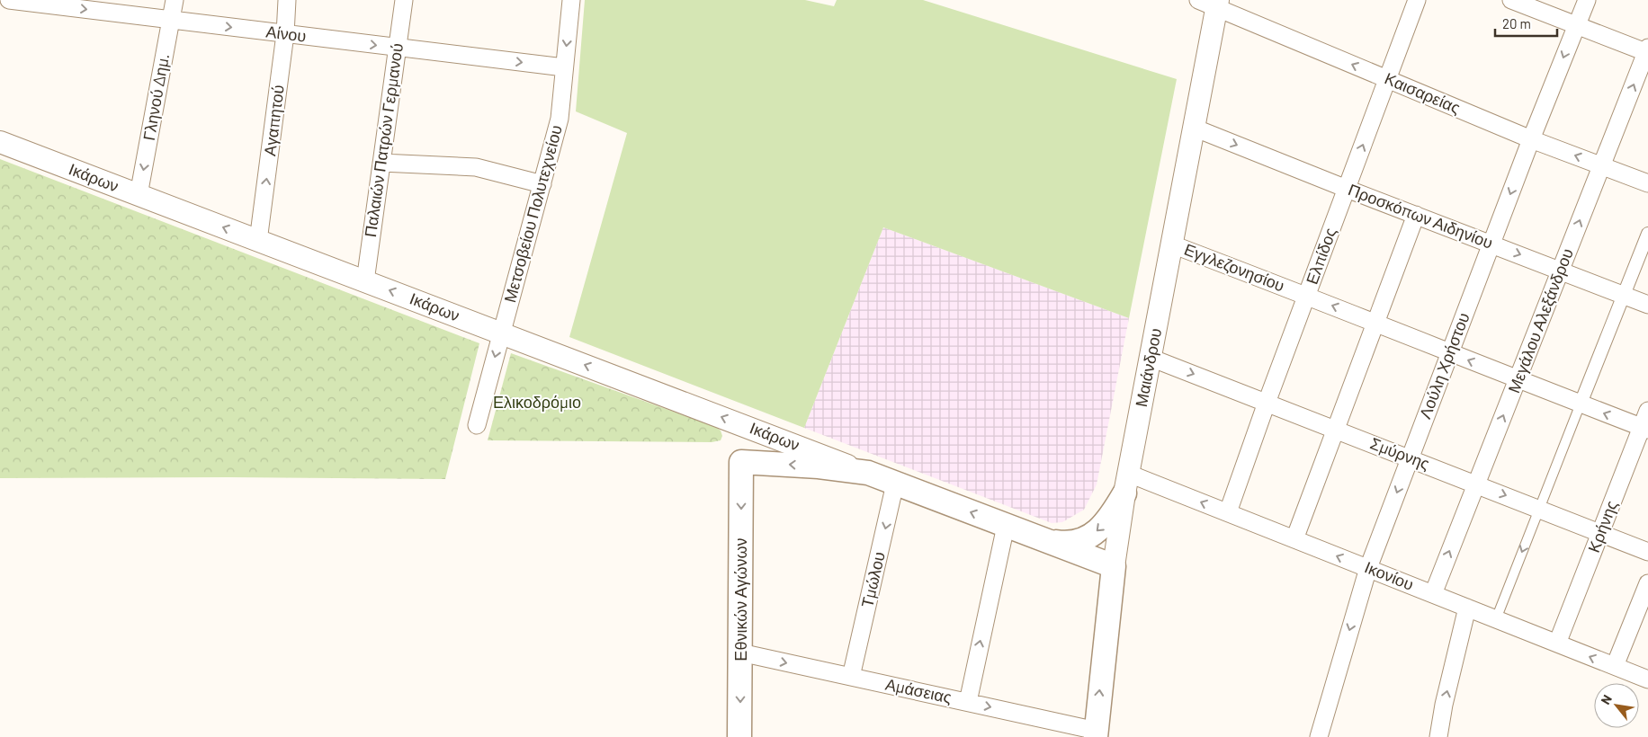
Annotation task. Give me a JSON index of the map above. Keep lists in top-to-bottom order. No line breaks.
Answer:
{"streets":{"main road":["Ικάρων","Μαιάνδρου","Εθνικών Αγώνων"],"street":["Αίνου","Καισαρείας","Γληνού Δημ.","Αγαπητού","Παλαιών Πατρών Γερμανού","Μετσοβείου Πολυτεχνείου","Προσκόπων Αιδηνίου","Ελπίδος","Εγγλεζονησίου","Μεγάλου Αλεξάνδρου","Λούλη Χρήστου","Σμύρνης","Κρήνης","Ικονίου","Τμώλου","Αμάσειας"]},"crossings":[["Αίνου","Γληνού Δημ."],["Αίνου","Αγαπητού"],["Αίνου","Παλαιών Πατρών Γερμανού"],["Αίνου","Μετσοβείου Πολυτεχνείου"],["Καισαρείας","Ελπίδος"],["Καισαρείας","Μεγάλου Αλεξάνδρου"],["Καισαρείας","Λούλη Χρήστου"],["Καισαρείας","Μαιάνδρου"],["Γληνού Δημ.","Ικάρων"],["Αγαπητού","Ικάρων"],["Παλαιών Πατρών Γερμανού","Ικάρων"],["Ικάρων","Μετσοβείου Πολυτεχνείου"],["Ικάρων","Μαιάνδρου"],["Ικάρων","Τμώλου"],["Ικάρων","Εθνικών Αγώνων"],["Προσκόπων Αιδηνίου","Ελπίδος"],["Προσκόπων Αιδηνίου","Μεγάλου Αλεξάνδρου"],["Προσκόπων Αιδηνίου","Λούλη Χρήστου"],["Προσκόπων Αιδηνίου","Μαιάνδρου"],["Ελπίδος","Εγγλεζονησίου"],["Ελπίδος","Σμύρνης"],["Ελπίδος","Ικονίου"],["Εγγλεζονησίου","Μεγάλου Αλεξάνδρου"],["Εγγλεζονησίου","Λούλη Χρήστου"],["Εγγλεζονησίου","Μαιάνδρου"],["Εγγλεζονησίου","Κρήνης"],["Μεγάλου Αλεξάνδρου","Σμύρνης"],["Μεγάλου Αλεξάνδρου","Ικονίου"],["Λούλη Χρήστου","Σμύρνης"],["Λούλη Χρήστου","Ικονίου"],["Μαιάνδρου","Σμύρνης"],["Μαιάνδρου","Ικονίου"],["Μαιάνδρου","Αμάσειας"],["Σμύρνης","Κρήνης"],["Κρήνης","Ικονίου"],["Τμώλου","Αμάσειας"],["Εθνικών Αγώνων","Αμάσειας"]],"one_way":["Αίνου","Καισαρείας","Γληνού Δημ.","Αγαπητού","Ικάρων","Μετσοβείου Πολυτεχνείου","Προσκόπων Αιδηνίου","Εγγλεζονησίου","Σμύρνης","Ικονίου","Εθνικών Αγώνων","Αμάσειας"],"parks":["Ελικοδρόμιο"],"scale_bar":"20 m","north":"top left"}
